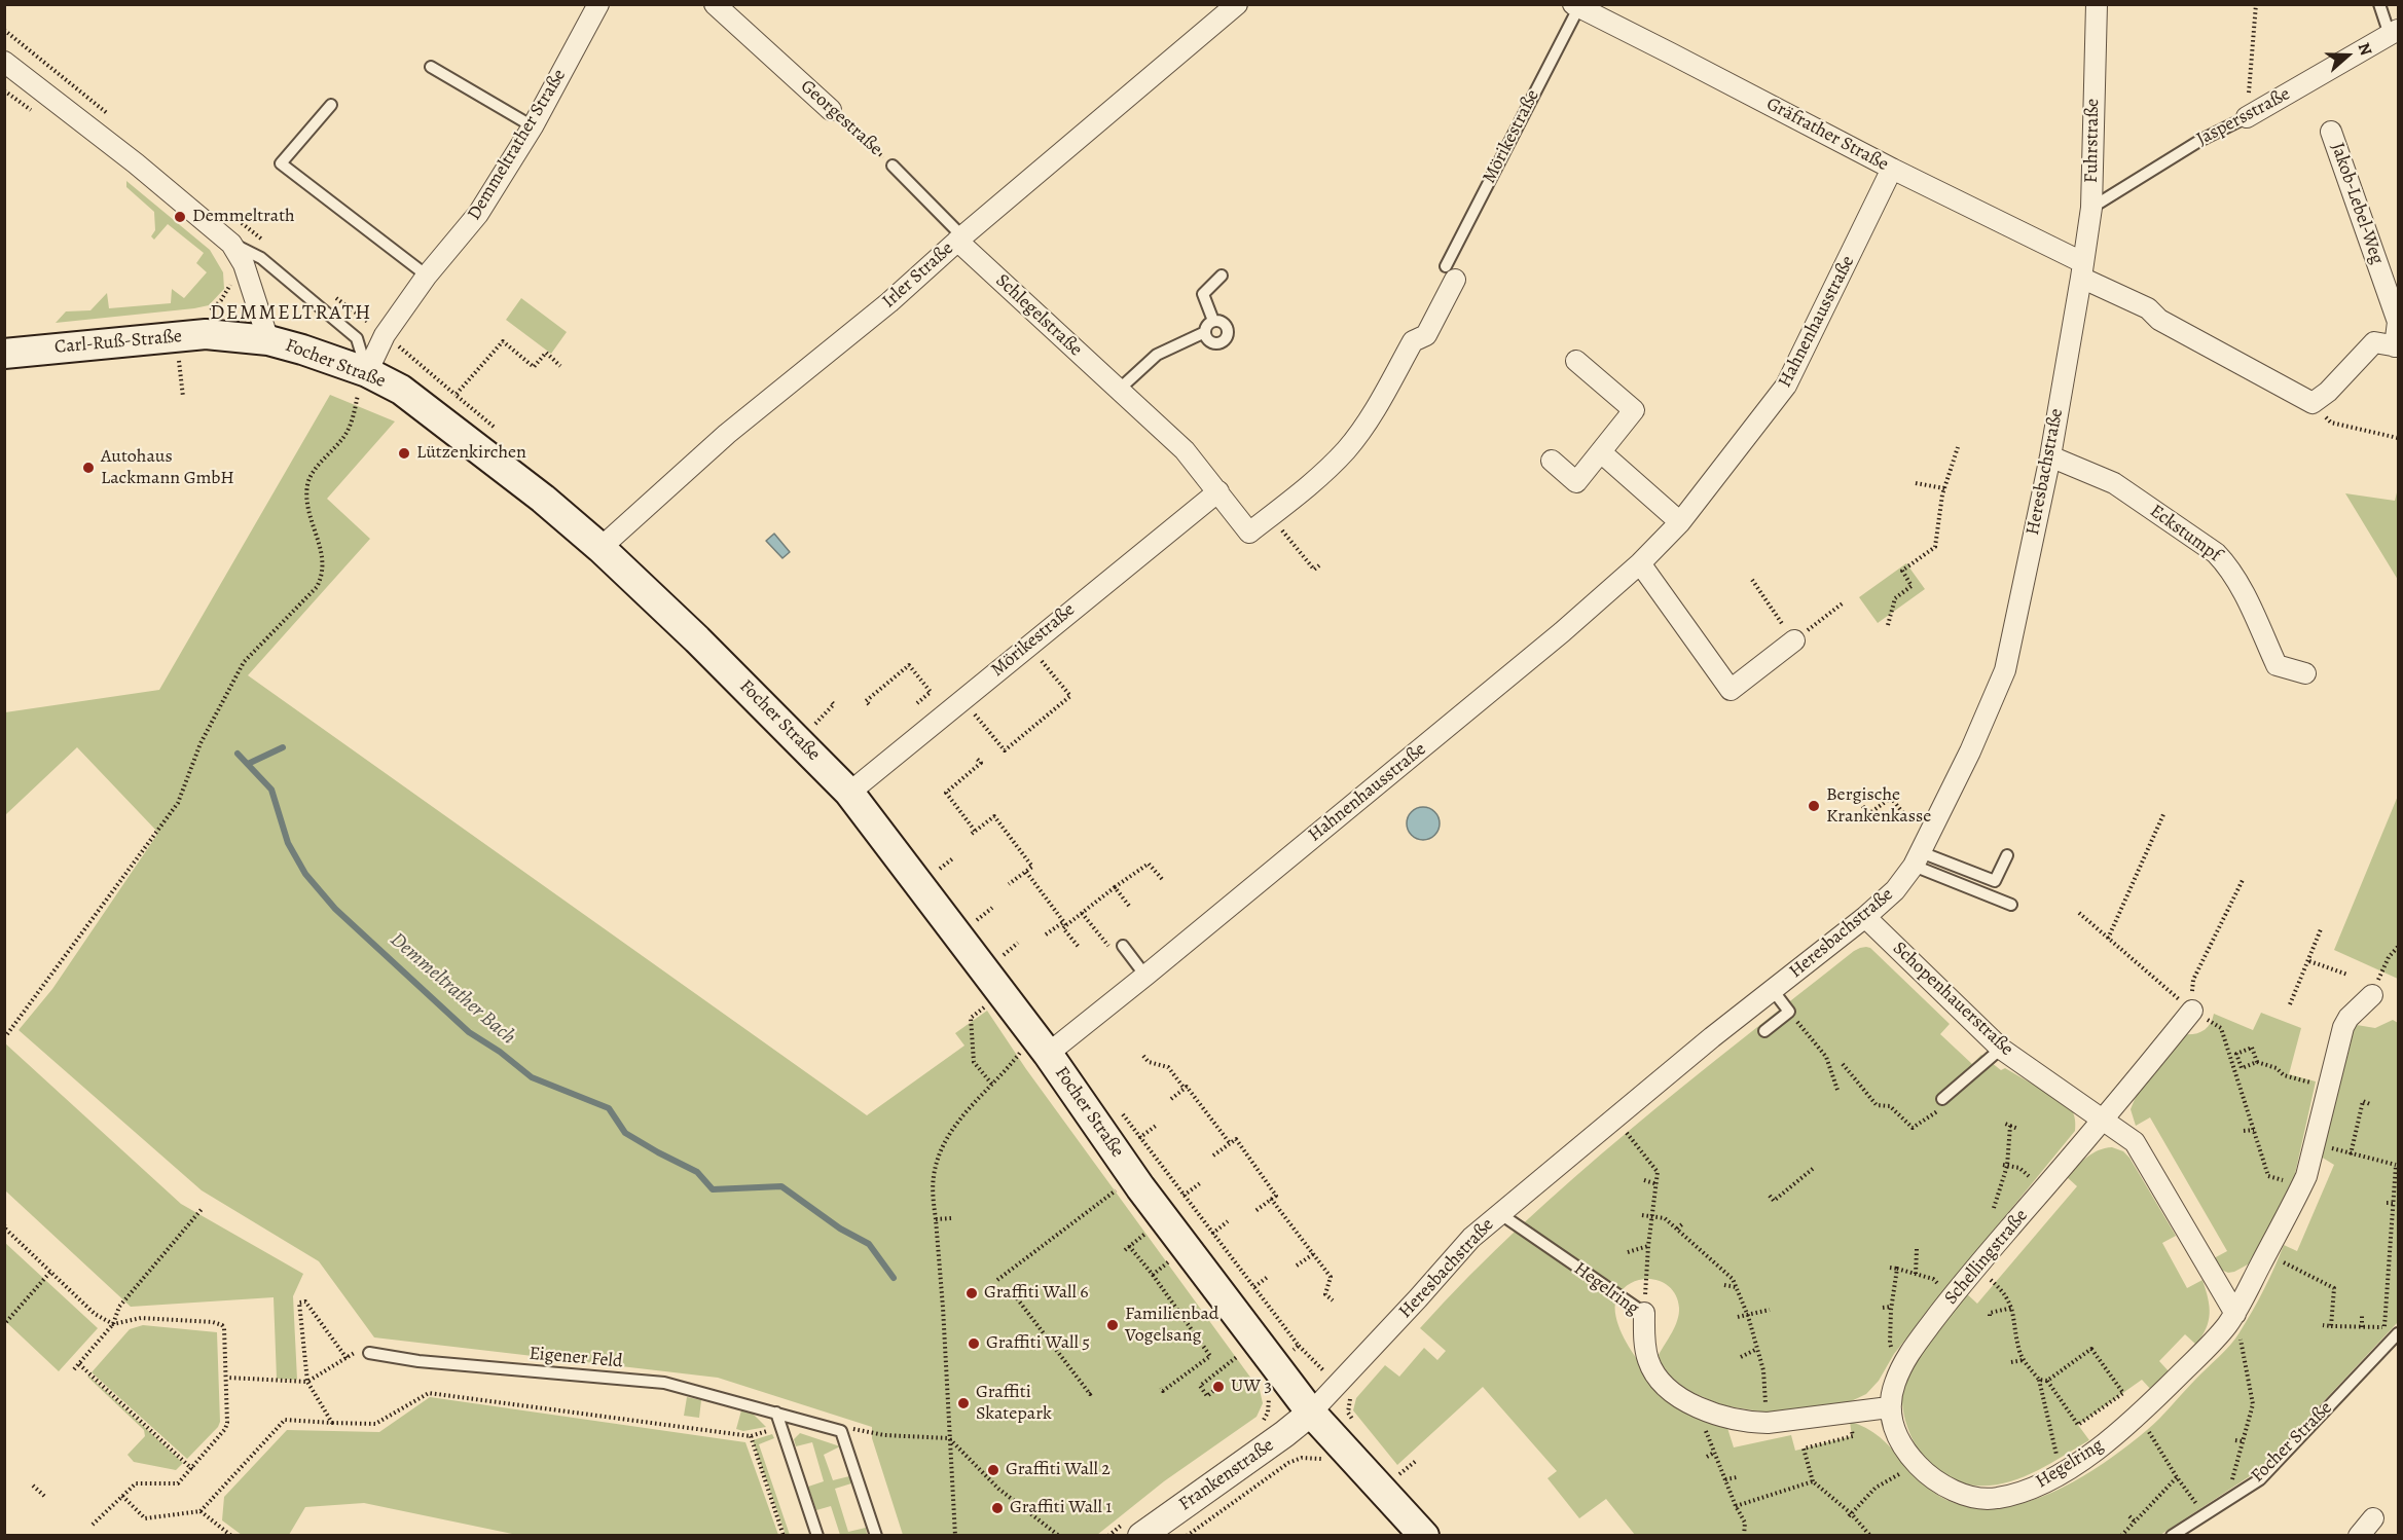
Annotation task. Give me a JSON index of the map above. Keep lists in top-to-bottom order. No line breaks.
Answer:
{"streets":{"main road":["Carl-Ruß-Straße","Focher Straße"],"street":["Jaspersstraße","Georgestraße","Gräfrather Straße","Mörikestraße","Fuhrstraße","Demmeltrather Straße","Jakob-Lebel-Weg","Irler Straße","Schlegelstraße","Hahnenhausstraße","Heresbachstraße","Eckstumpf","Schopenhauerstraße","Schellingstraße","Hegelring","Frankenstraße"],"lane":["Eigener Feld"]},"crossings":[["Jaspersstraße","Fuhrstraße"],["Georgestraße","Irler Straße"],["Georgestraße","Schlegelstraße"],["Gräfrather Straße","Mörikestraße"],["Gräfrather Straße","Fuhrstraße"],["Gräfrather Straße","Hahnenhausstraße"],["Gräfrather Straße","Heresbachstraße"],["Mörikestraße","Schlegelstraße"],["Mörikestraße","Focher Straße"],["Fuhrstraße","Heresbachstraße"],["Demmeltrather Straße","Focher Straße"],["Irler Straße","Schlegelstraße"],["Irler Straße","Focher Straße"],["Hahnenhausstraße","Focher Straße"],["Carl-Ruß-Straße","Focher Straße"],["Focher Straße","Heresbachstraße"],["Focher Straße","Frankenstraße"],["Heresbachstraße","Eckstumpf"],["Heresbachstraße","Schopenhauerstraße"],["Heresbachstraße","Hegelring"],["Heresbachstraße","Frankenstraße"],["Schopenhauerstraße","Schellingstraße"],["Schopenhauerstraße","Hegelring"],["Schellingstraße","Hegelring"]],"districts":["DEMMELTRATH"],"water":["Demmeltrather Bach"],"places":["Demmeltrath","Lützenkirchen","Autohaus Lackmann GmbH","Bergische Krankenkasse","Graffiti Wall 6","Familienbad Vogelsang","Graffiti Wall 5","UW 3","Graffiti Skatepark","Graffiti Wall 2","Graffiti Wall 1"],"north":"right"}
